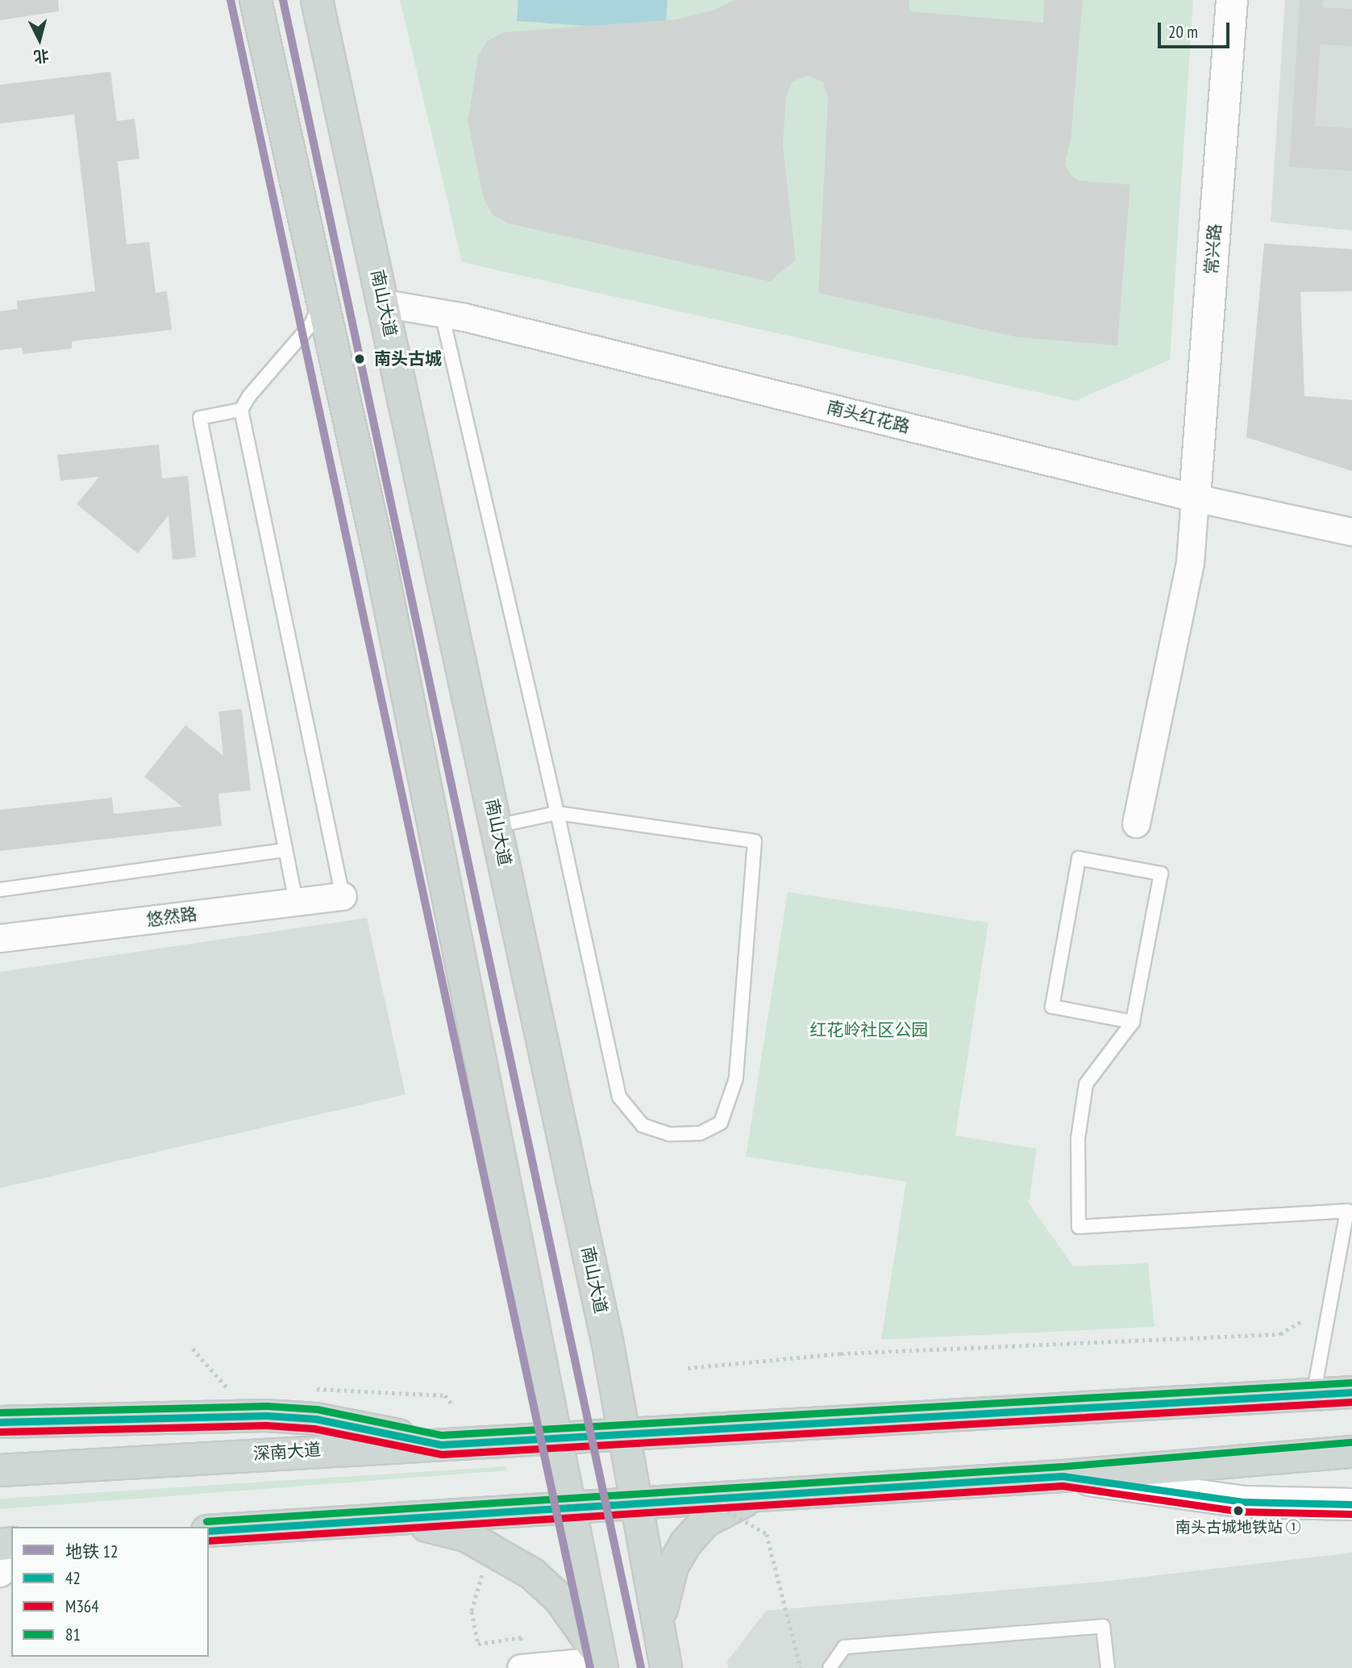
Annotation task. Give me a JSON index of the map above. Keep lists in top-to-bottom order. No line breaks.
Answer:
{"streets":{"main road":["南山大道","深南大道"],"street":["常兴路","南头红花路","悠然路"]},"crossings":[["常兴路","南头红花路"],["南山大道","南头红花路"],["南山大道","深南大道"]],"parks":["红花岭社区公园"],"places":["南头古城","南头古城地铁站 ①"],"lines":["metro line 12","transit line 81","transit line 42","transit line M364"],"legend":["地铁 12","42","M364","81"],"scale_bar":"20 m","north":"bottom"}
